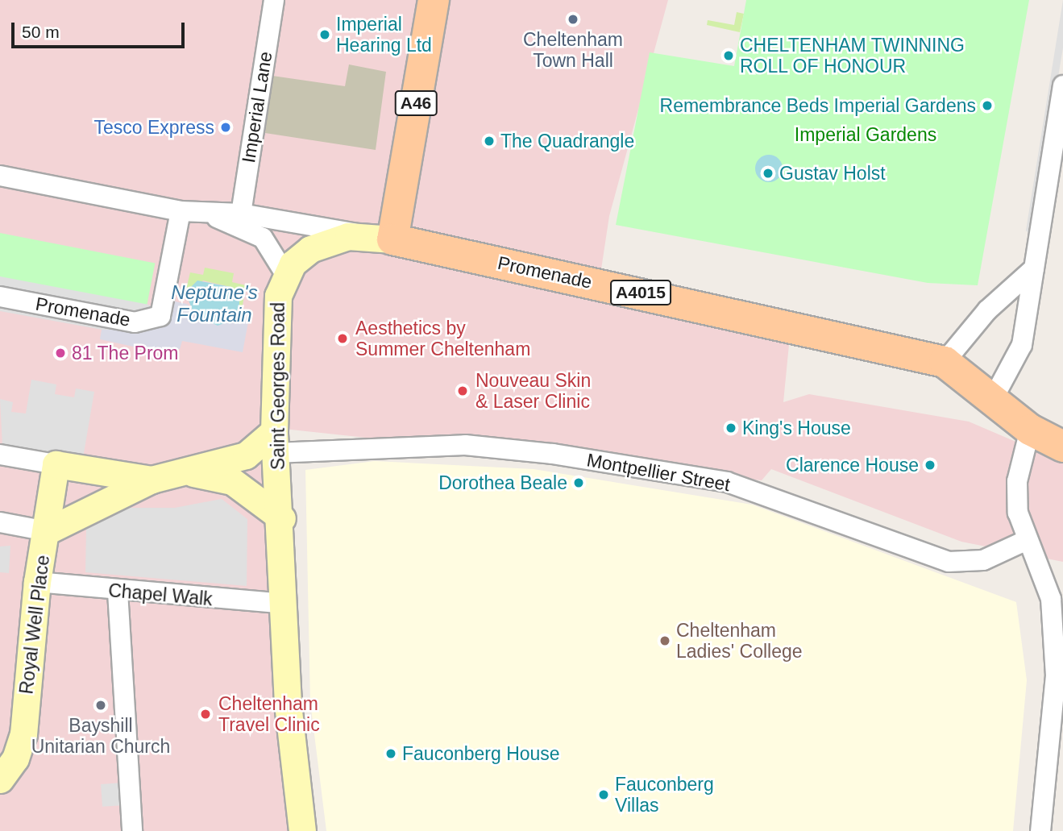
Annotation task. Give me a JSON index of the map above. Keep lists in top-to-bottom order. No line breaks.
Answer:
{"streets":{"main road":["A46","Promenade","A4015"],"street":["Imperial Lane","Saint Georges Road","Montpellier Street","Chapel Walk","Royal Well Place"]},"crossings":[["A46","Promenade"],["A46","A4015"],["Imperial Lane","Promenade"],["Promenade","A4015"],["A4015","Saint Georges Road"],["Saint Georges Road","Montpellier Street"],["Saint Georges Road","Chapel Walk"],["Chapel Walk","Royal Well Place"]],"water":["Neptune's Fountain"],"parks":["Imperial Gardens"],"places":["Cheltenham Town Hall","Imperial Hearing Ltd","CHELTENHAM TWINNING ROLL OF HONOUR","Remembrance Beds Imperial Gardens","Tesco Express","The Quadrangle","Gustav Holst","Aesthetics by Summer Cheltenham","81 The Prom","Nouveau Skin & Laser Clinic","King's House","Clarence House","Dorothea Beale","Cheltenham Ladies' College","Bayshill Unitarian Church","Cheltenham Travel Clinic","Fauconberg House","Fauconberg Villas"],"scale_bar":"50 m"}
